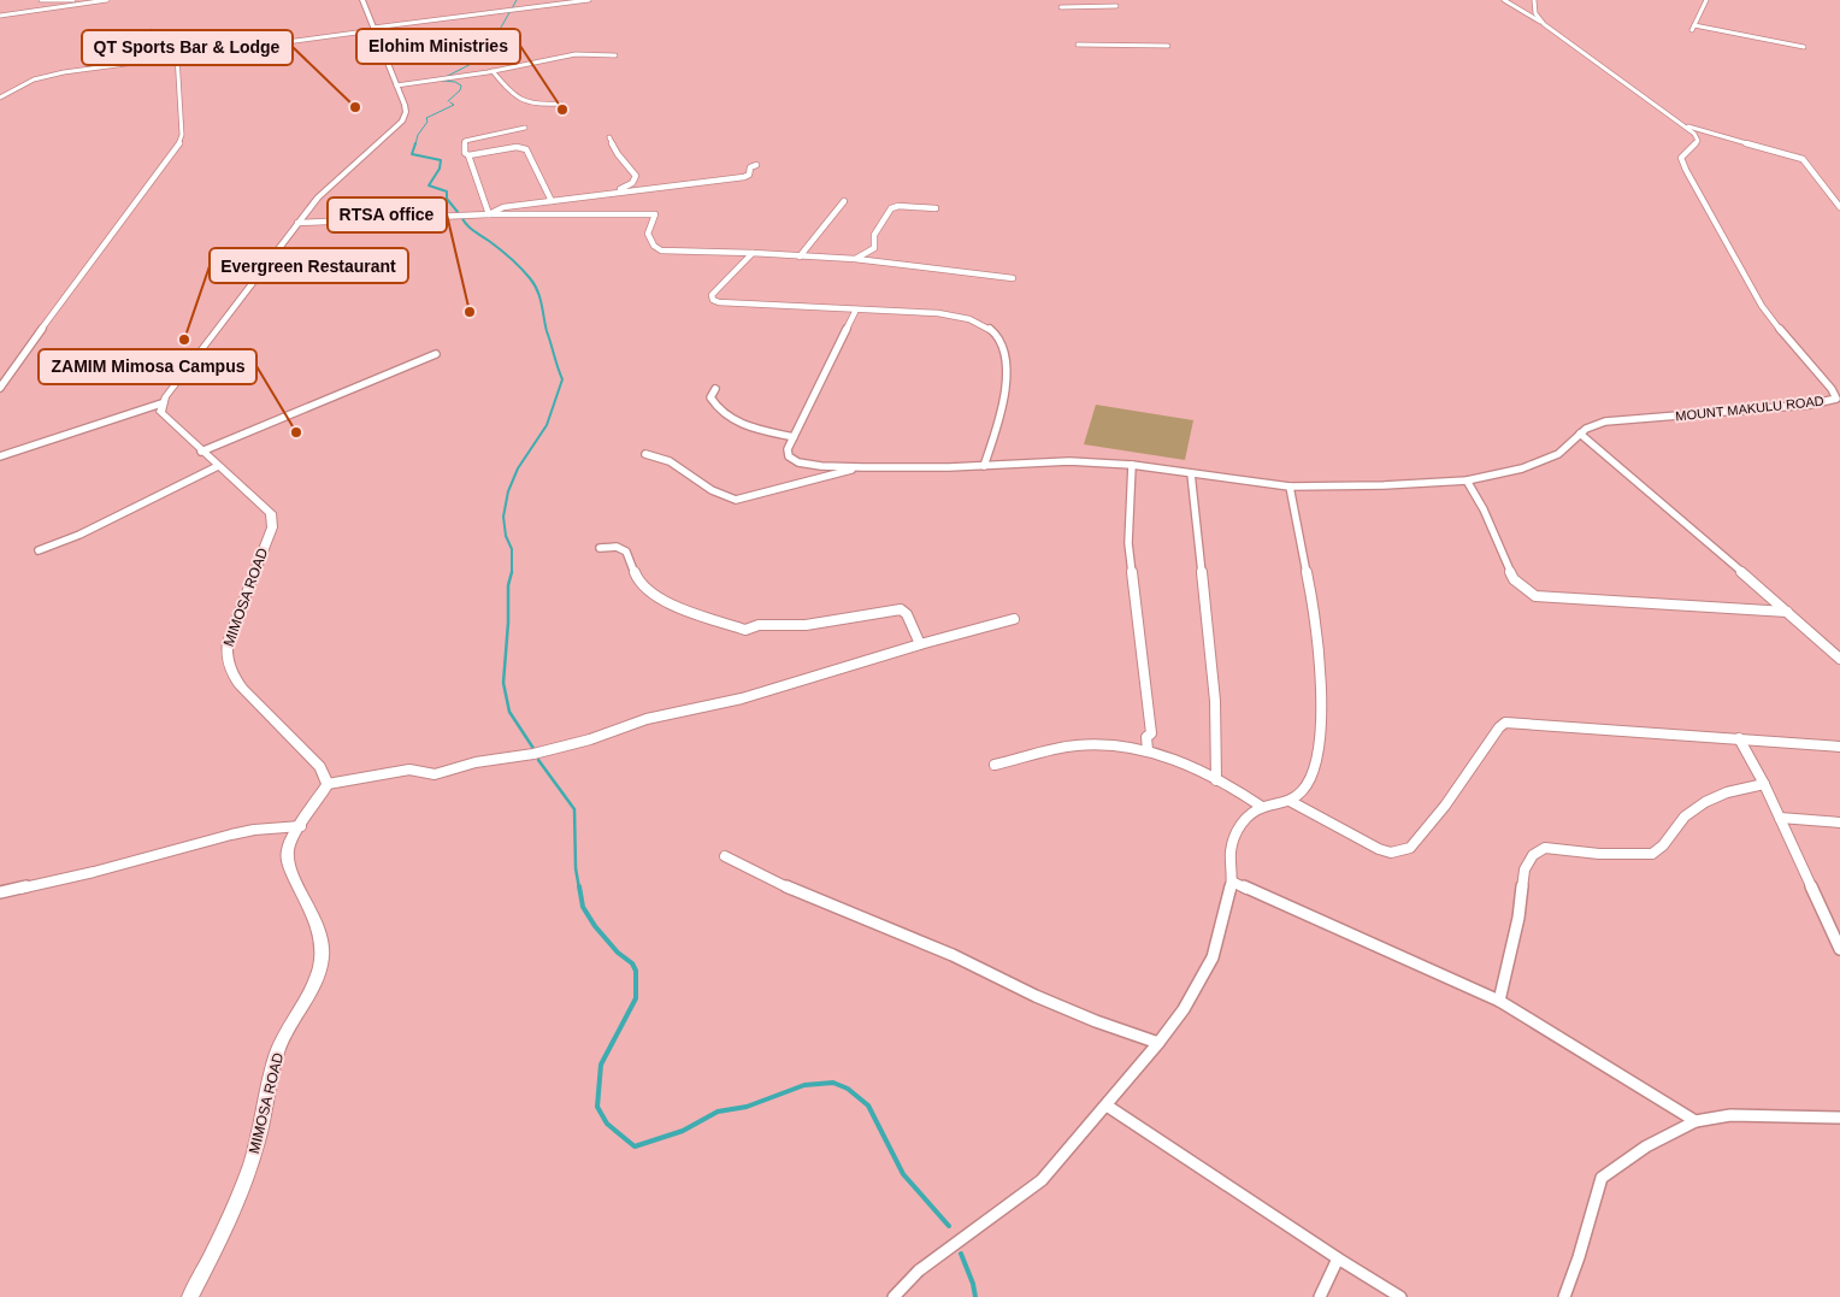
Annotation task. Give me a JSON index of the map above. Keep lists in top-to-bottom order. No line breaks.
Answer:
{"streets":{"street":["MOUNT MAKULU ROAD","MIMOSA ROAD"]},"places":["QT Sports Bar & Lodge","Elohim Ministries","RTSA office","Evergreen Restaurant","ZAMIM Mimosa Campus"]}
